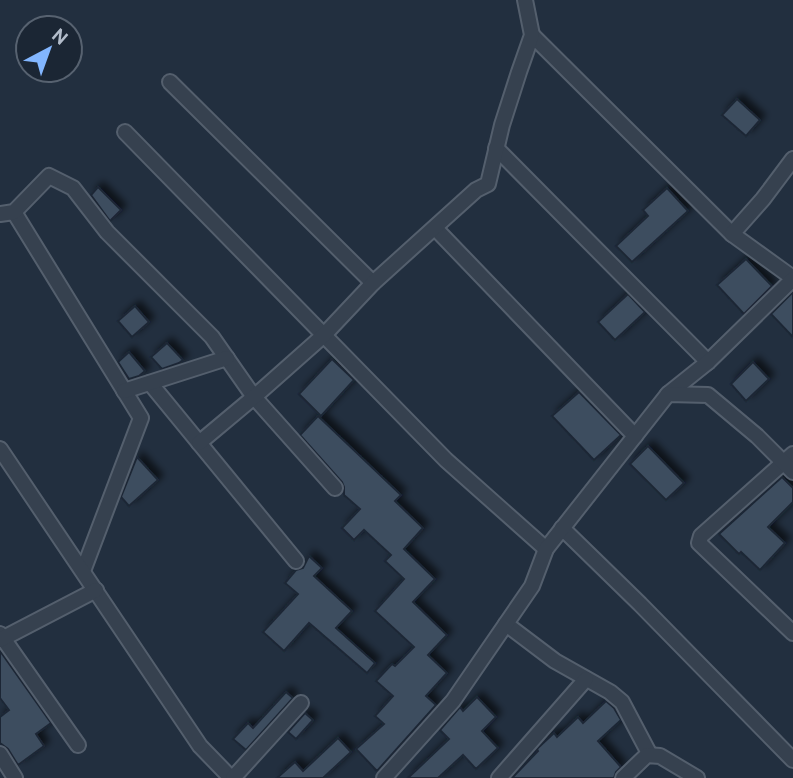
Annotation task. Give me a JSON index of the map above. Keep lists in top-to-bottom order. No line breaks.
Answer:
{"north":"top right"}
